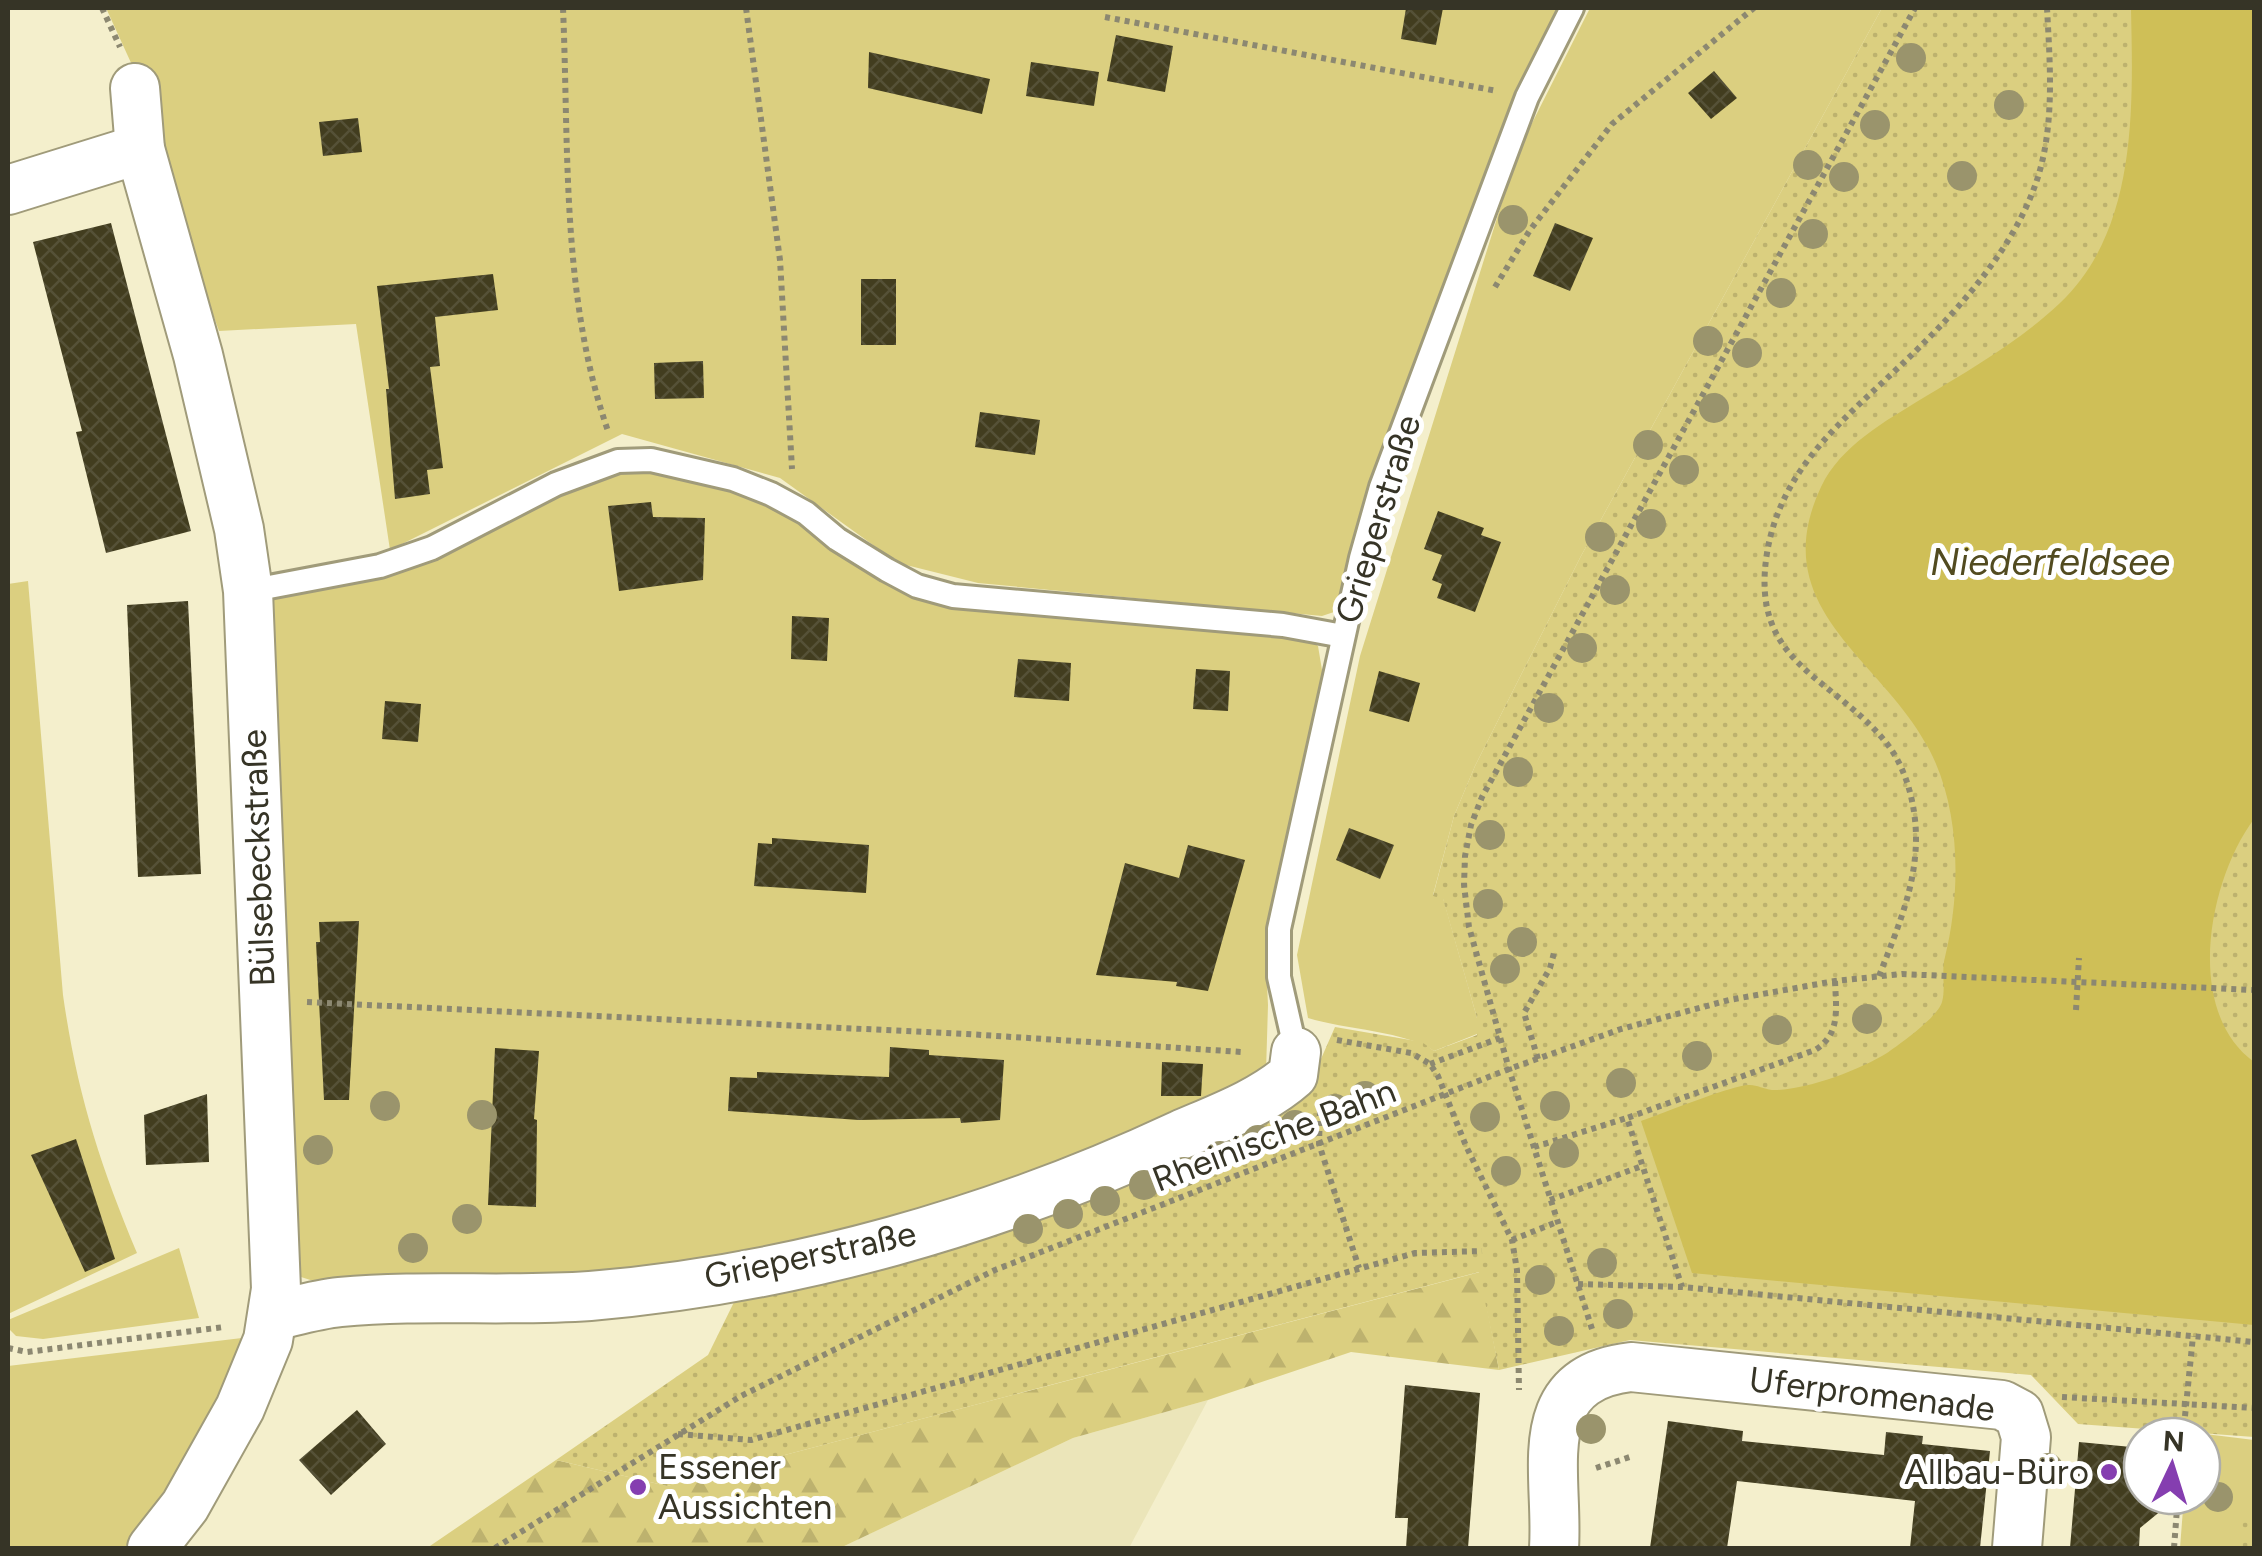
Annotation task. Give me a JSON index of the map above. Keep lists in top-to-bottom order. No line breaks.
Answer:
{"streets":{"street":["Grieperstraße","Bülsebeckstraße","Uferpromenade"],"path":["Rheinische Bahn"]},"crossings":[["Grieperstraße","Bülsebeckstraße"]],"water":["Niederfeldsee"],"places":["Allbau-Büro","Essener Aussichten"],"north":"top"}
